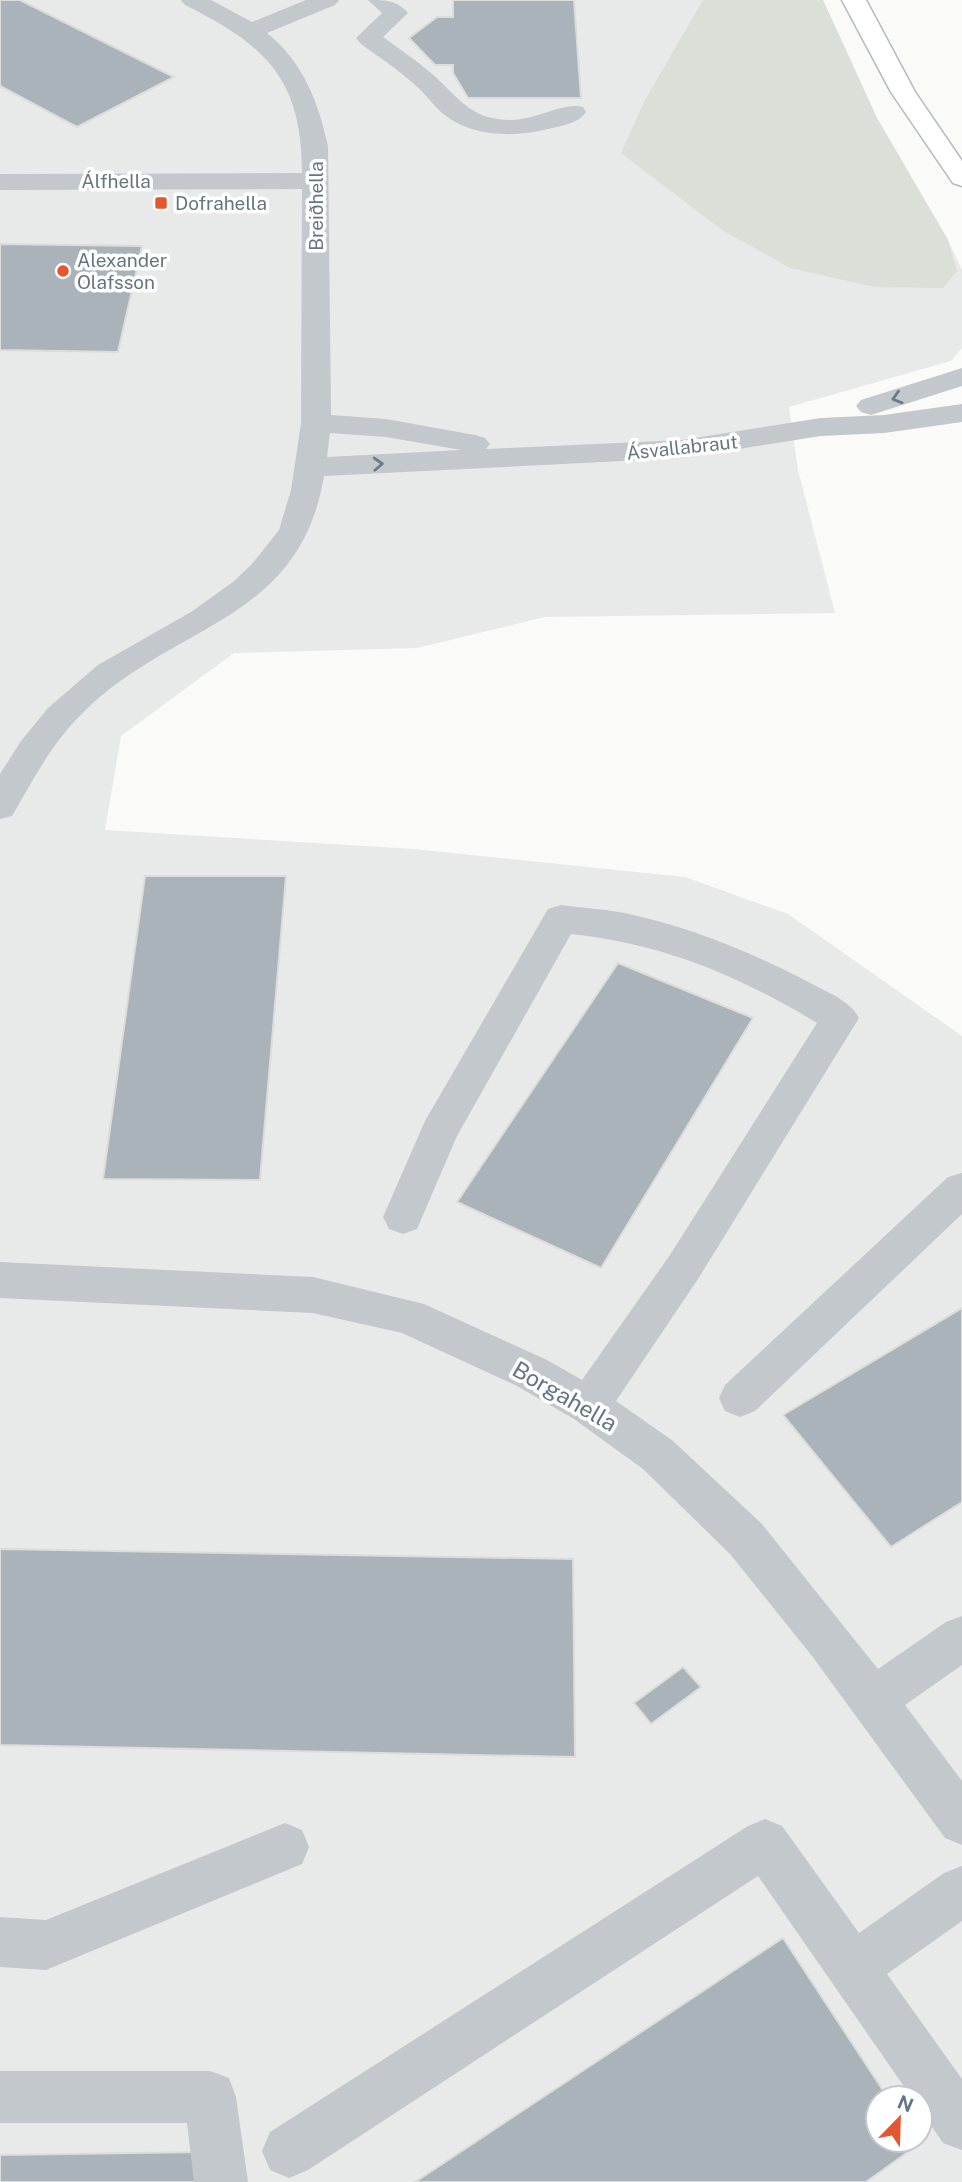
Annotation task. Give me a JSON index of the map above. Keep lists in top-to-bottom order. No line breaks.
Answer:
{"streets":{"street":["Álfhella","Breiðhella","Ásvallabraut","Borgahella"]},"crossings":[["Álfhella","Breiðhella"],["Breiðhella","Ásvallabraut"]],"places":{"transit":["Dofrahella"],"other":["Alexander Olafsson"]},"north":"top right"}
